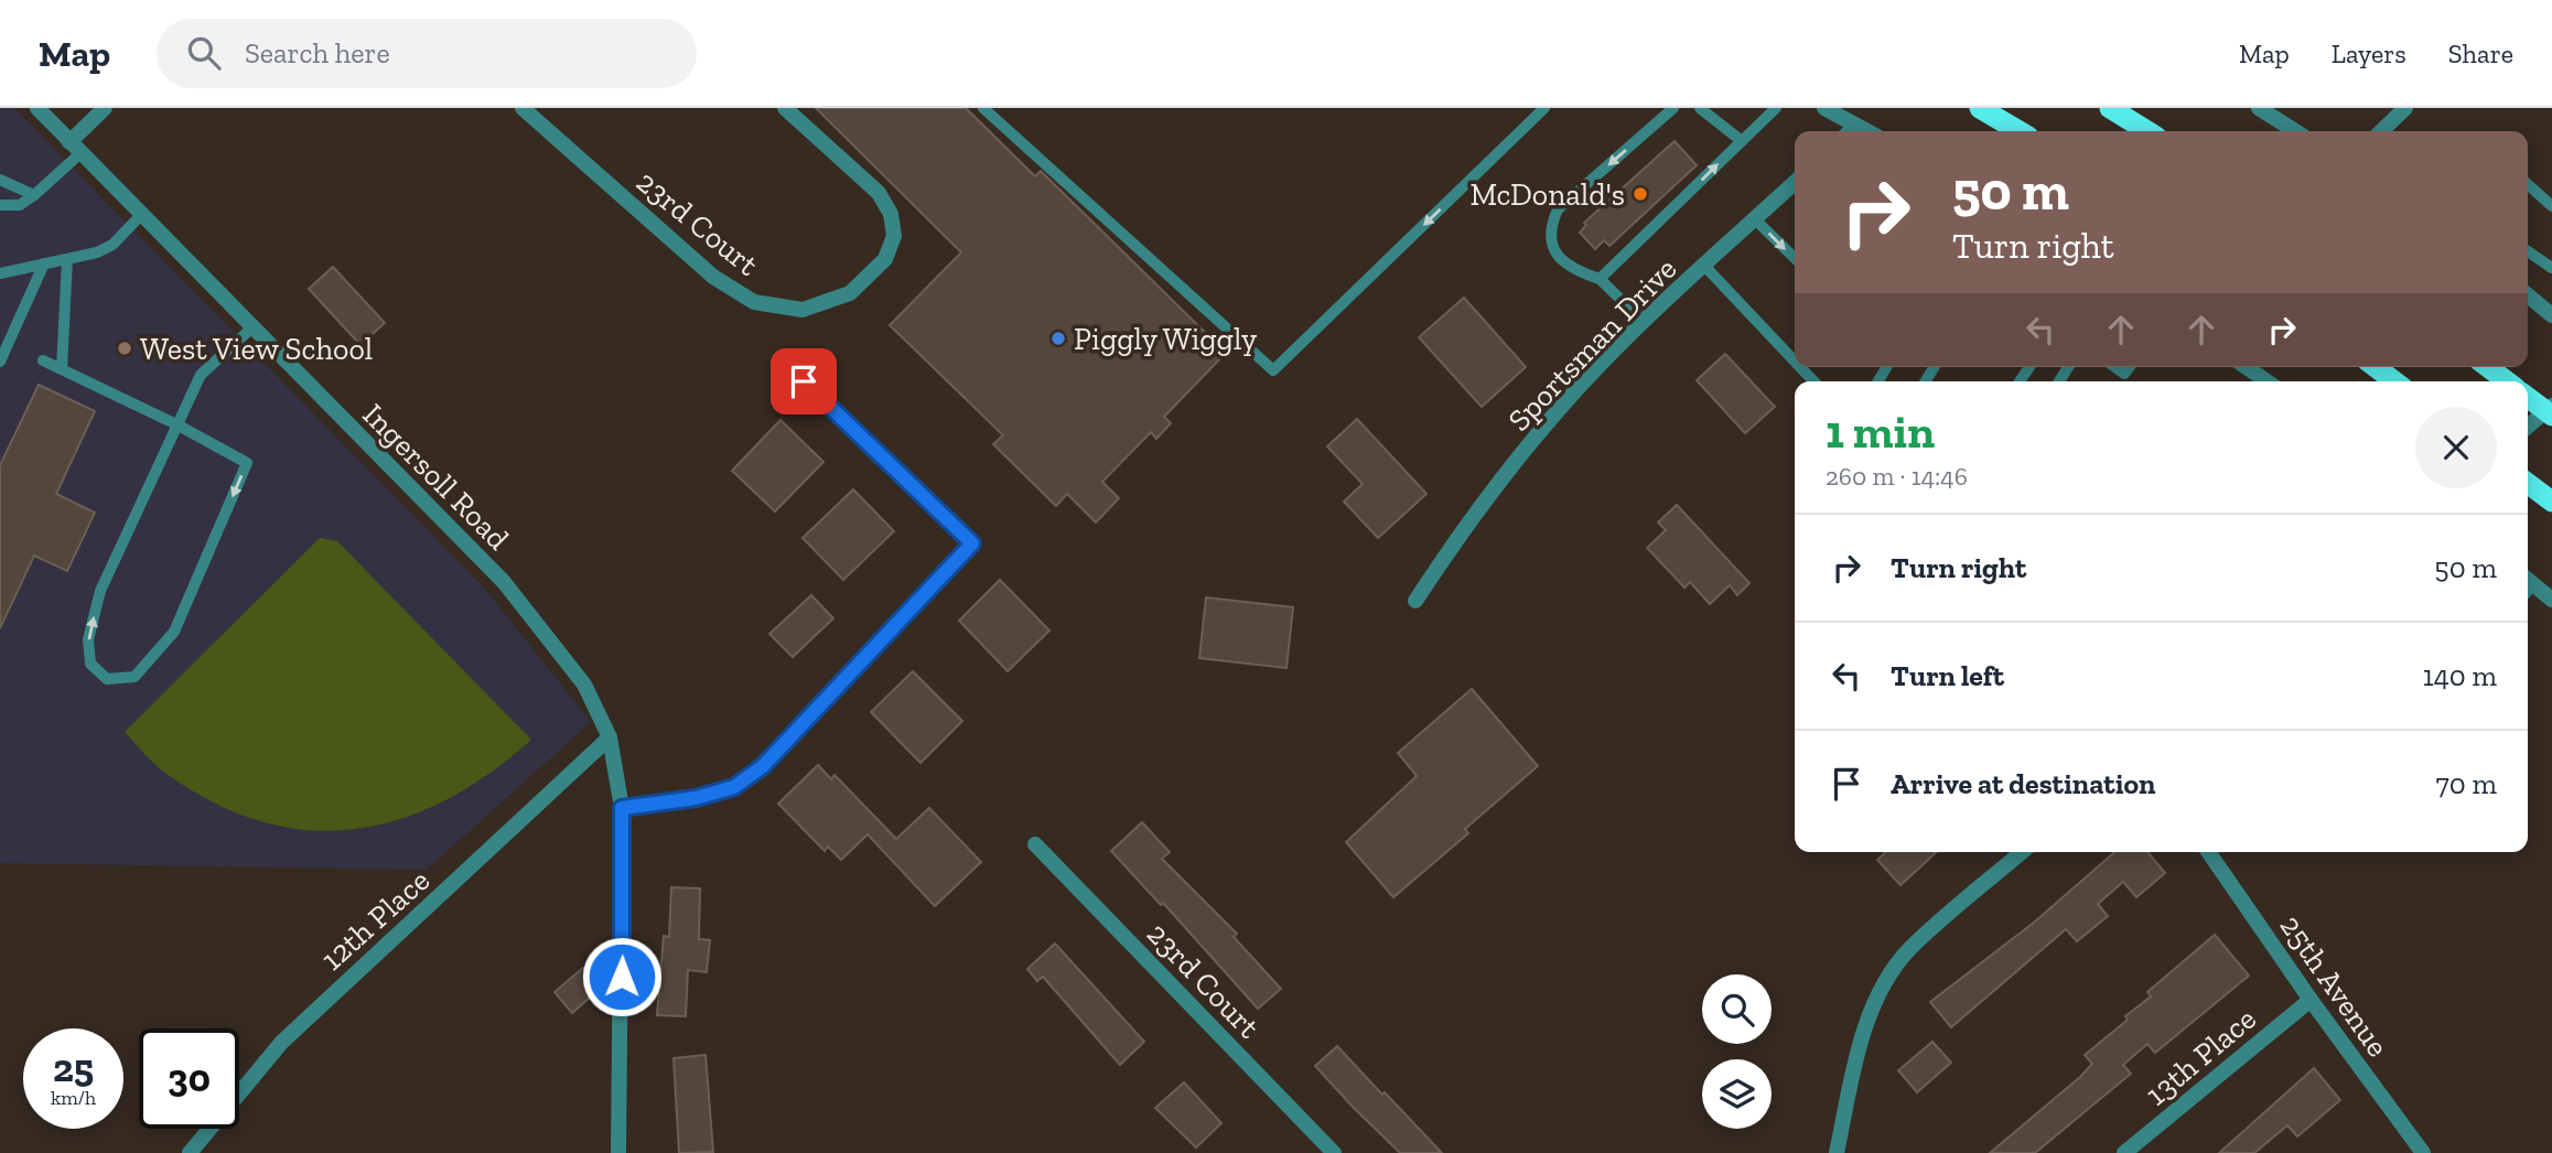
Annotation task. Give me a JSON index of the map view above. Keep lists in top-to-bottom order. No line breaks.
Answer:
{"streets":{"street":["23rd Court","Sportsman Drive","Ingersoll Road","12th Place","25th Avenue","13th Place"]},"crossings":[["Ingersoll Road","12th Place"],["25th Avenue","13th Place"]],"places":["McDonald's","Piggly Wiggly","West View School"],"page":{"header":"Map","search":"Search here","nav":["Map","Layers","Share"],"turn":["50 m","Turn right"],"heading":["1 min","260 m · 14:46"],"list":[{"name":"Turn right","value":"50 m"},{"name":"Turn left","value":"140 m"},{"name":"Arrive at destination","value":"70 m"}],"speed":"25 km/h","limit":"30"}}
